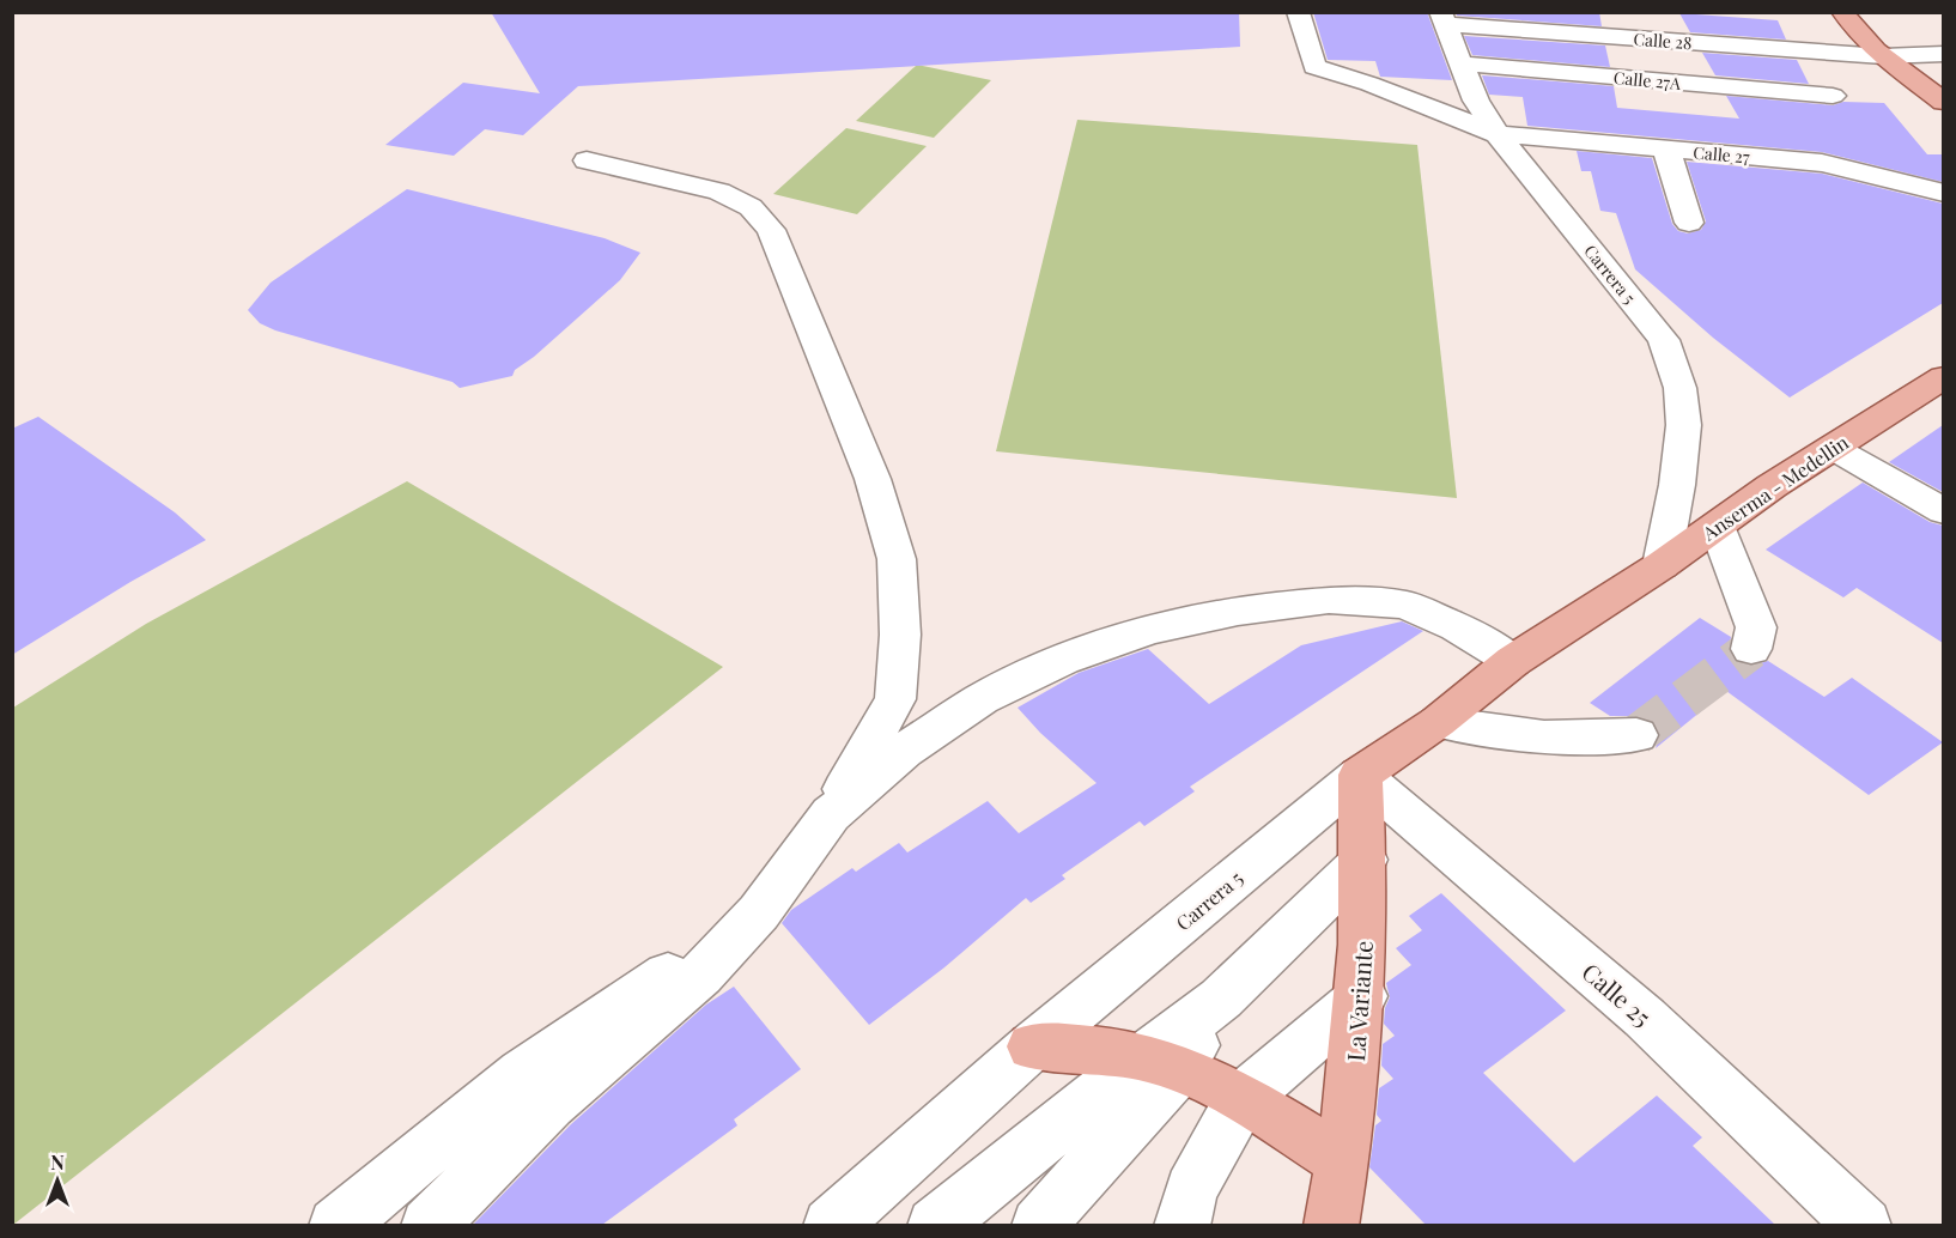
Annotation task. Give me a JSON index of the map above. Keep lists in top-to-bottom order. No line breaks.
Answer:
{"streets":{"main road":["Carrera 5","Anserma - Medellin","La Variante"],"street":["Calle 28","Calle 27A","Calle 27","Calle 25"]},"crossings":[["Calle 28","Carrera 5"],["Calle 27A","Carrera 5"],["Calle 27","Carrera 5"],["Carrera 5","Anserma - Medellin"],["Carrera 5","Calle 25"],["Carrera 5","La Variante"],["Calle 25","La Variante"]],"north":"top"}
